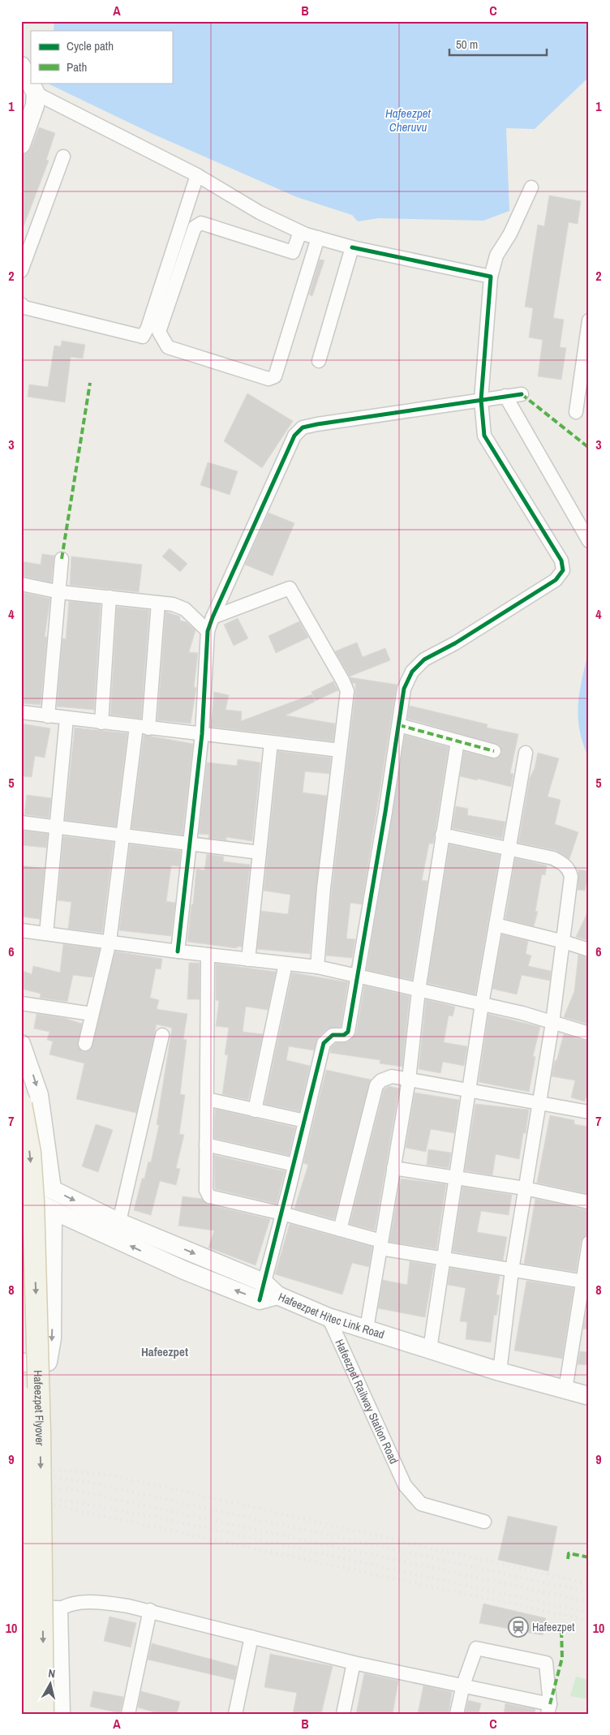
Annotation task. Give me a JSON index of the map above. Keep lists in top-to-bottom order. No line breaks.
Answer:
{"streets":{"main road":["Hafeezpet Hitec Link Road","Hafeezpet Flyover"],"street":["Hafeezpet Railway Station Road"]},"crossings":[["Hafeezpet Hitec Link Road","Hafeezpet Railway Station Road"]],"districts":["Hafeezpet"],"water":["Hafeezpet Cheruvu"],"places":{"station":["Hafeezpet"]},"legend":["Cycle path","Path"],"scale_bar":"50 m","north":"top","grid":{"columns":["A","B","C"],"rows":["1","2","3","4","5","6","7","8","9","10"]}}
